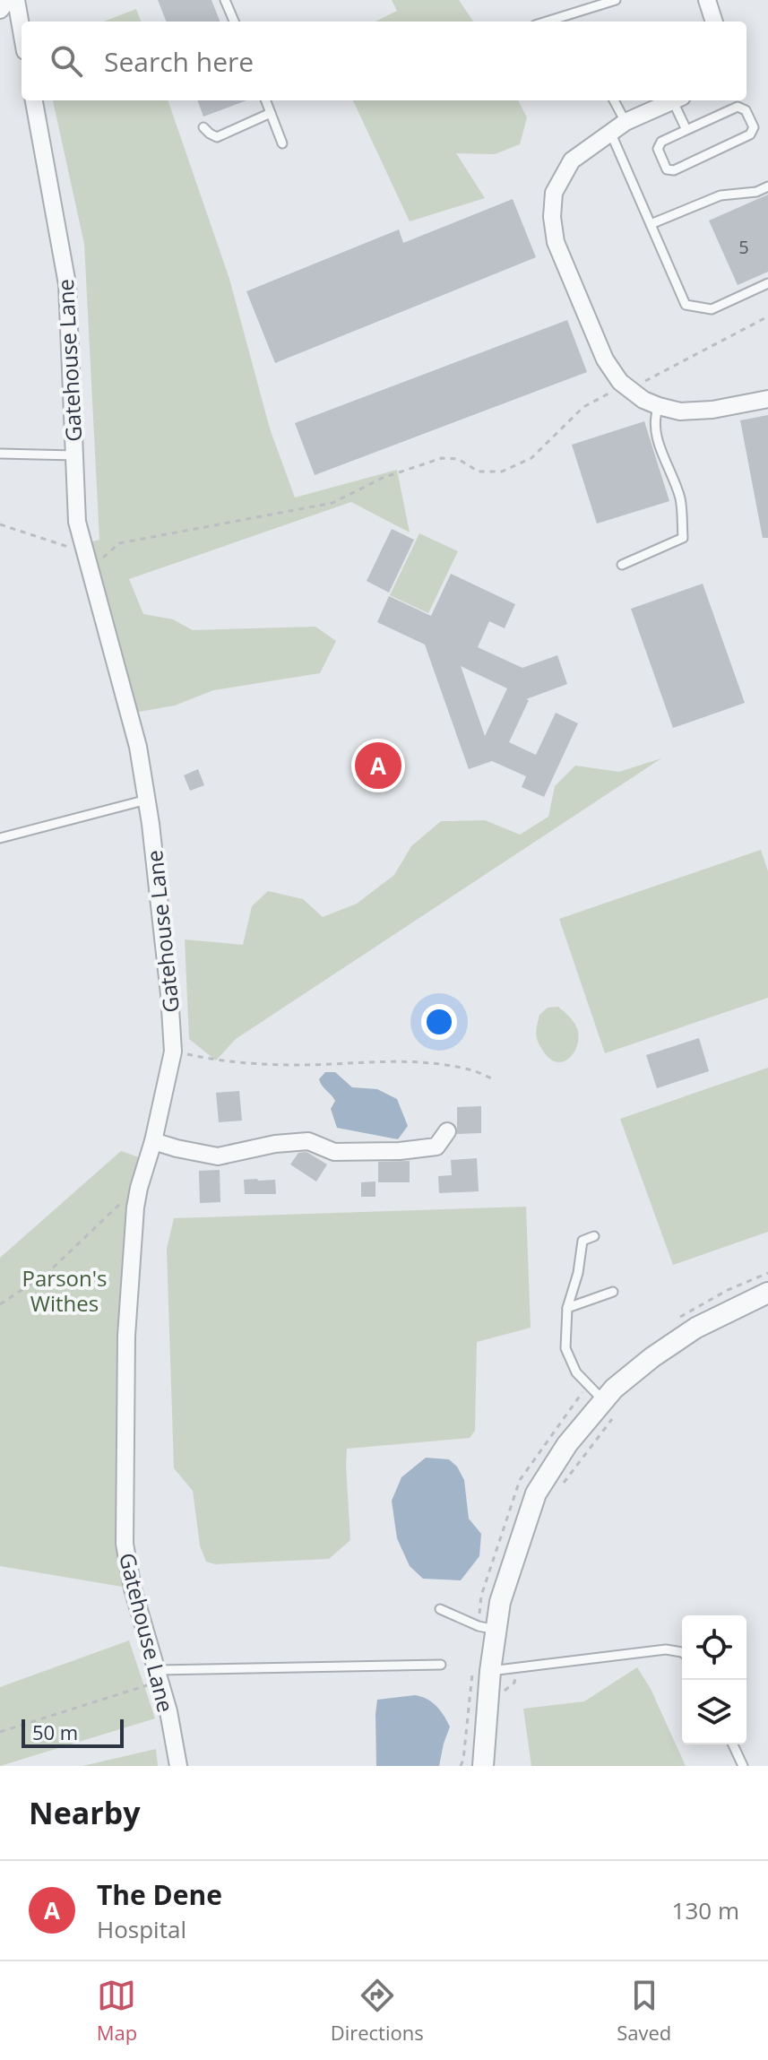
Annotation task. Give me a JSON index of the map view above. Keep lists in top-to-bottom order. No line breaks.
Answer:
{"streets":{"street":["Gatehouse Lane"]},"parks":["Parson's Withes"],"house_numbers":["5"],"scale_bar":"50 m","page":{"search":"Search here","pins":"A","scale":"50 m","heading":"Nearby","list":[{"mark":"A","name":"The Dene","note":"Hospital","value":"130 m"}],"nav":["Map","Directions","Saved"]}}
